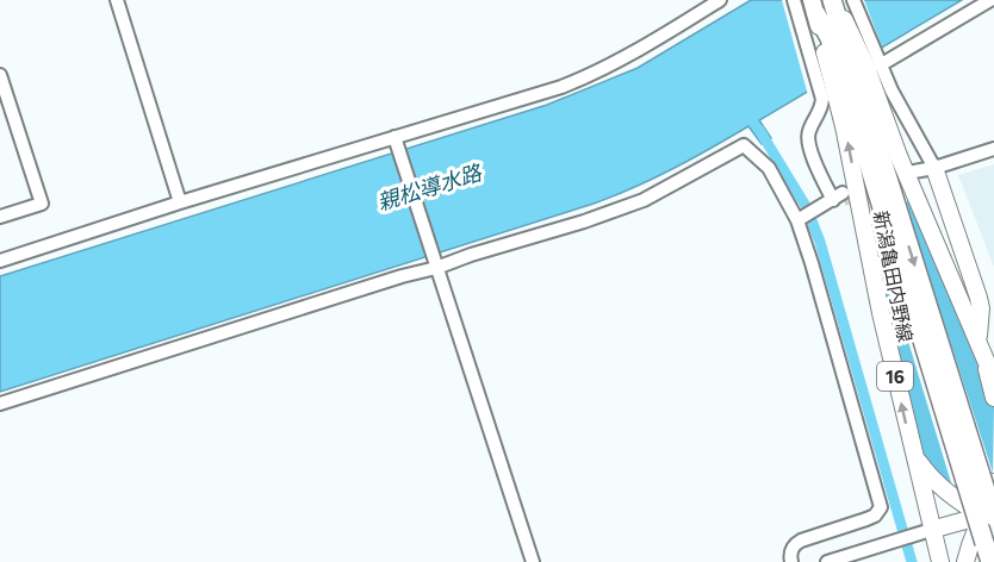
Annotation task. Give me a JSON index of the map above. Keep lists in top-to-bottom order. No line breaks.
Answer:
{"streets":{"main road":["新潟亀田内野線","16"]},"water":["親松導水路"]}
